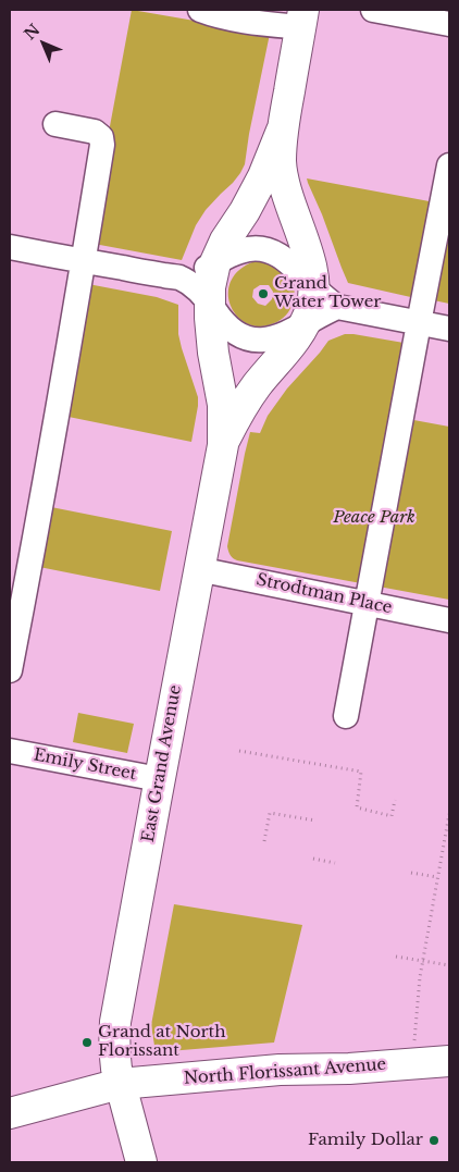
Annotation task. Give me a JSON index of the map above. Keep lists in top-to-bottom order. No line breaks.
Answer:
{"streets":{"main road":["East Grand Avenue","North Florissant Avenue"],"street":["Strodtman Place","Emily Street"]},"crossings":[["Strodtman Place","East Grand Avenue"],["East Grand Avenue","Emily Street"],["East Grand Avenue","North Florissant Avenue"]],"parks":["Peace Park"],"places":["Grand Water Tower","Grand at North Florissant","Family Dollar"],"north":"top left"}
